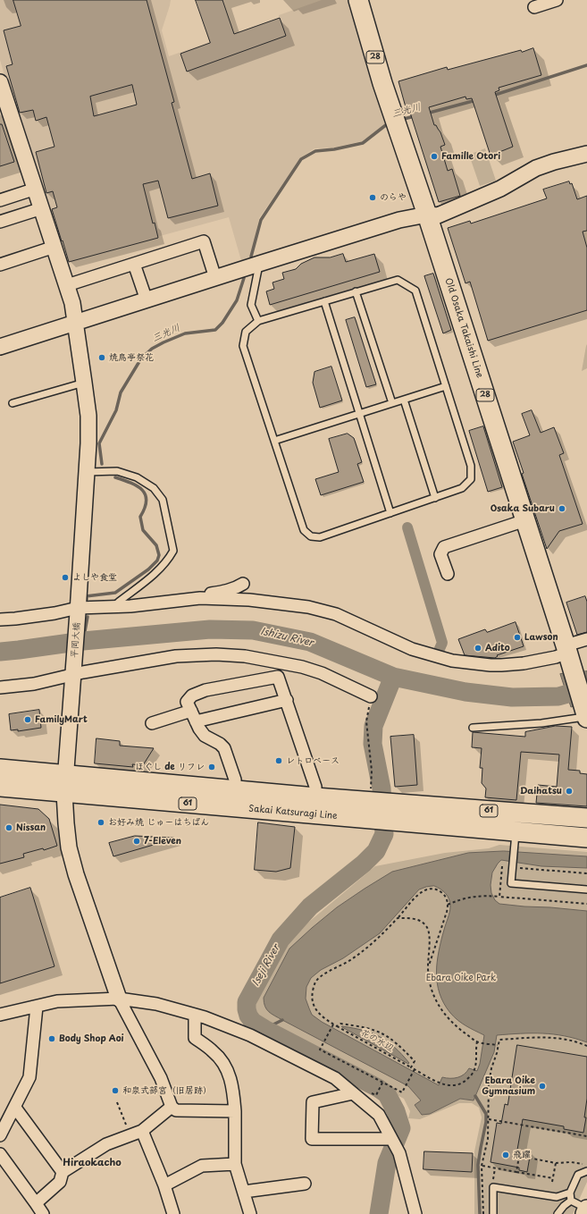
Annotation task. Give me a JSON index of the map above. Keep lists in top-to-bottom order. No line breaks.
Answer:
{"streets":{"main road":["28","Old Osaka Takaishi Line","61","Sakai Katsuragi Line"],"street":["平岡大橋"],"path":["花の水辺"]},"crossings":[["平岡大橋","Sakai Katsuragi Line"]],"districts":["Hiraokacho"],"water":["三光川","Ishizu River","Iseji River"],"parks":["Ebara Oike Park"],"places":["Famille Otori","のらや","焼鳥亭祭花","Osaka Subaru","よしや食堂","Lawson","Adito","FamilyMart","レトロベース","ほぐし de リフレ","Daihatsu","お好み焼 じゅーはちばん","Nissan","7-Eleven","Body Shop Aoi","Ebara Oike Gymnasium","和泉式部宮（旧居跡）","飛躍"]}
